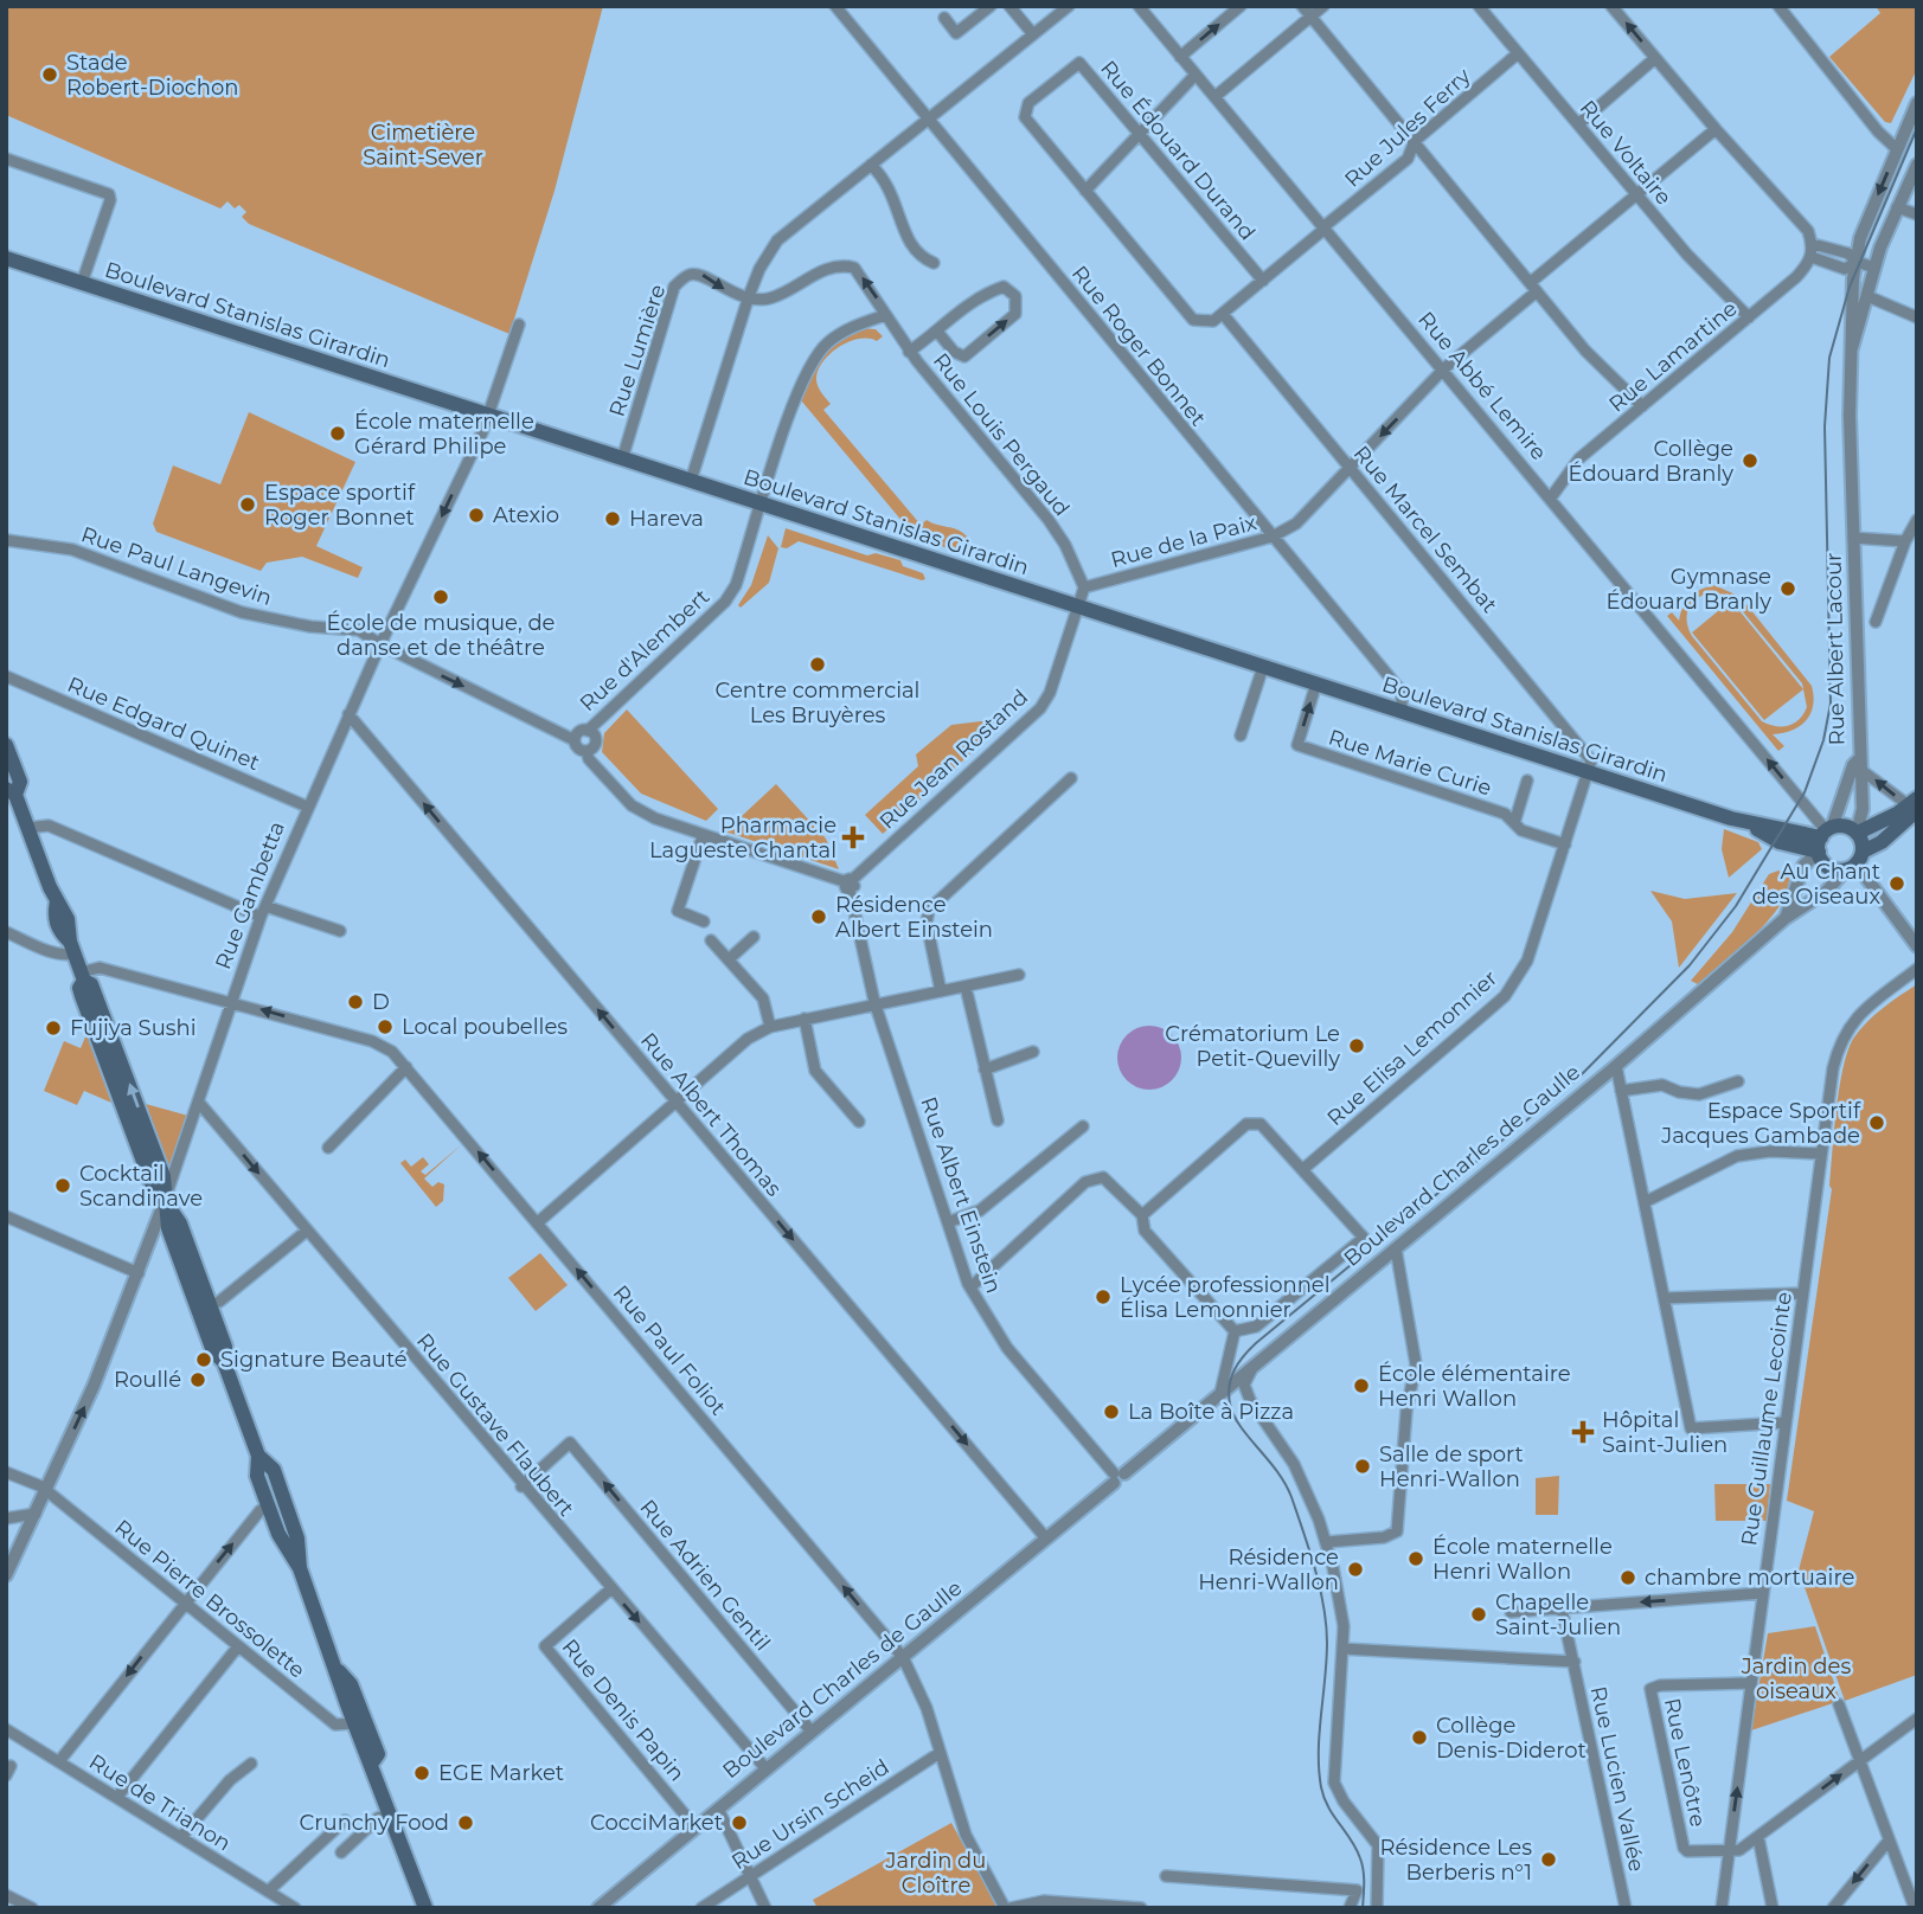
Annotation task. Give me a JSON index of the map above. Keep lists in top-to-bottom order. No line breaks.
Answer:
{"streets":{"main road":["Boulevard Stanislas Girardin"],"street":["Rue Jules Ferry","Rue Édouard Durand","Rue Voltaire","Rue Roger Bonnet","Rue Lumière","Rue Lamartine","Rue Abbé Lemire","Rue Louis Pergaud","Rue Marcel Sembat","Rue de la Paix","Rue Paul Langevin","Rue Albert Lacour","Rue d'Alembert","Rue Edgard Quinet","Rue Jean Rostand","Rue Marie Curie","Rue Gambetta","Rue Elisa Lemonnier","Rue Albert Thomas","Boulevard Charles de Gaulle","Rue Albert Einstein","Rue Paul Foliot","Rue Guillaume Lecointe","Rue Gustave Flaubert","Rue Adrien Gentil","Rue Pierre Brossolette","Rue Denis Papin","Rue Lenôtre","Rue Lucien Vallée","Rue de Trianon","Rue Ursin Scheid"]},"crossings":[["Rue Jules Ferry","Rue Édouard Durand"],["Rue Jules Ferry","Rue Voltaire"],["Rue Jules Ferry","Rue Abbé Lemire"],["Rue Jules Ferry","Rue Marcel Sembat"],["Rue Voltaire","Rue Lamartine"],["Rue Voltaire","Rue de la Paix"],["Boulevard Stanislas Girardin","Rue Roger Bonnet"],["Boulevard Stanislas Girardin","Rue Lumière"],["Boulevard Stanislas Girardin","Rue Abbé Lemire"],["Boulevard Stanislas Girardin","Rue Marcel Sembat"],["Boulevard Stanislas Girardin","Rue Albert Lacour"],["Boulevard Stanislas Girardin","Rue d'Alembert"],["Boulevard Stanislas Girardin","Rue Jean Rostand"],["Boulevard Stanislas Girardin","Rue Marie Curie"],["Boulevard Stanislas Girardin","Rue Gambetta"],["Boulevard Stanislas Girardin","Rue Elisa Lemonnier"],["Rue Roger Bonnet","Rue de la Paix"],["Rue Lumière","Rue Louis Pergaud"],["Rue Lamartine","Rue Abbé Lemire"],["Rue Abbé Lemire","Rue de la Paix"],["Rue Abbé Lemire","Rue Albert Lacour"],["Rue Louis Pergaud","Rue de la Paix"],["Rue Louis Pergaud","Rue d'Alembert"],["Rue Marcel Sembat","Rue de la Paix"],["Rue Marcel Sembat","Rue Elisa Lemonnier"],["Rue Paul Langevin","Rue d'Alembert"],["Rue Paul Langevin","Rue Gambetta"],["Rue Edgard Quinet","Rue Gambetta"],["Rue Jean Rostand","Rue Albert Einstein"],["Rue Marie Curie","Rue Elisa Lemonnier"],["Rue Gambetta","Rue Albert Thomas"],["Rue Gambetta","Rue Paul Foliot"],["Rue Gambetta","Rue Gustave Flaubert"],["Rue Gambetta","Rue Pierre Brossolette"],["Rue Albert Thomas","Boulevard Charles de Gaulle"],["Boulevard Charles de Gaulle","Rue Albert Einstein"],["Boulevard Charles de Gaulle","Rue Paul Foliot"],["Boulevard Charles de Gaulle","Rue Gustave Flaubert"],["Boulevard Charles de Gaulle","Rue Adrien Gentil"],["Boulevard Charles de Gaulle","Rue Denis Papin"],["Rue Paul Foliot","Rue Ursin Scheid"],["Rue Guillaume Lecointe","Rue Lenôtre"],["Rue Gustave Flaubert","Rue Adrien Gentil"],["Rue Gustave Flaubert","Rue Denis Papin"]],"one_way":["Rue Abbé Lemire","Rue Paul Langevin","Rue Marie Curie","Rue Paul Foliot","Rue Gustave Flaubert","Rue Adrien Gentil"],"parks":["Cimetière Saint-Sever","Jardin des oiseaux","Jardin du Cloître"],"places":{"other":["Stade Robert-Diochon","École maternelle Gérard Philipe","Collège Édouard Branly","Espace sportif Roger Bonnet","Atexio","Hareva","Gymnase Édouard Branly","École de musique, de danse et de théâtre","Centre commercial Les Bruyères","Au Chant des Oiseaux","Résidence Albert Einstein","D","Local poubelles","Fujiya Sushi","Crématorium Le Petit-Quevilly","Espace Sportif Jacques Gambade","Cocktail Scandinave","Lycée professionnel Élisa Lemonnier","Signature Beauté","Roullé","École élémentaire Henri Wallon","La Boîte à Pizza","Salle de sport Henri-Wallon","École maternelle Henri Wallon","Résidence Henri-Wallon","chambre mortuaire","Chapelle Saint-Julien","Collège Denis-Diderot","EGE Market","Crunchy Food","CocciMarket","Résidence Les Berberis n°1"],"health":["Pharmacie Lagueste Chantal","Hôpital Saint-Julien"]}}
